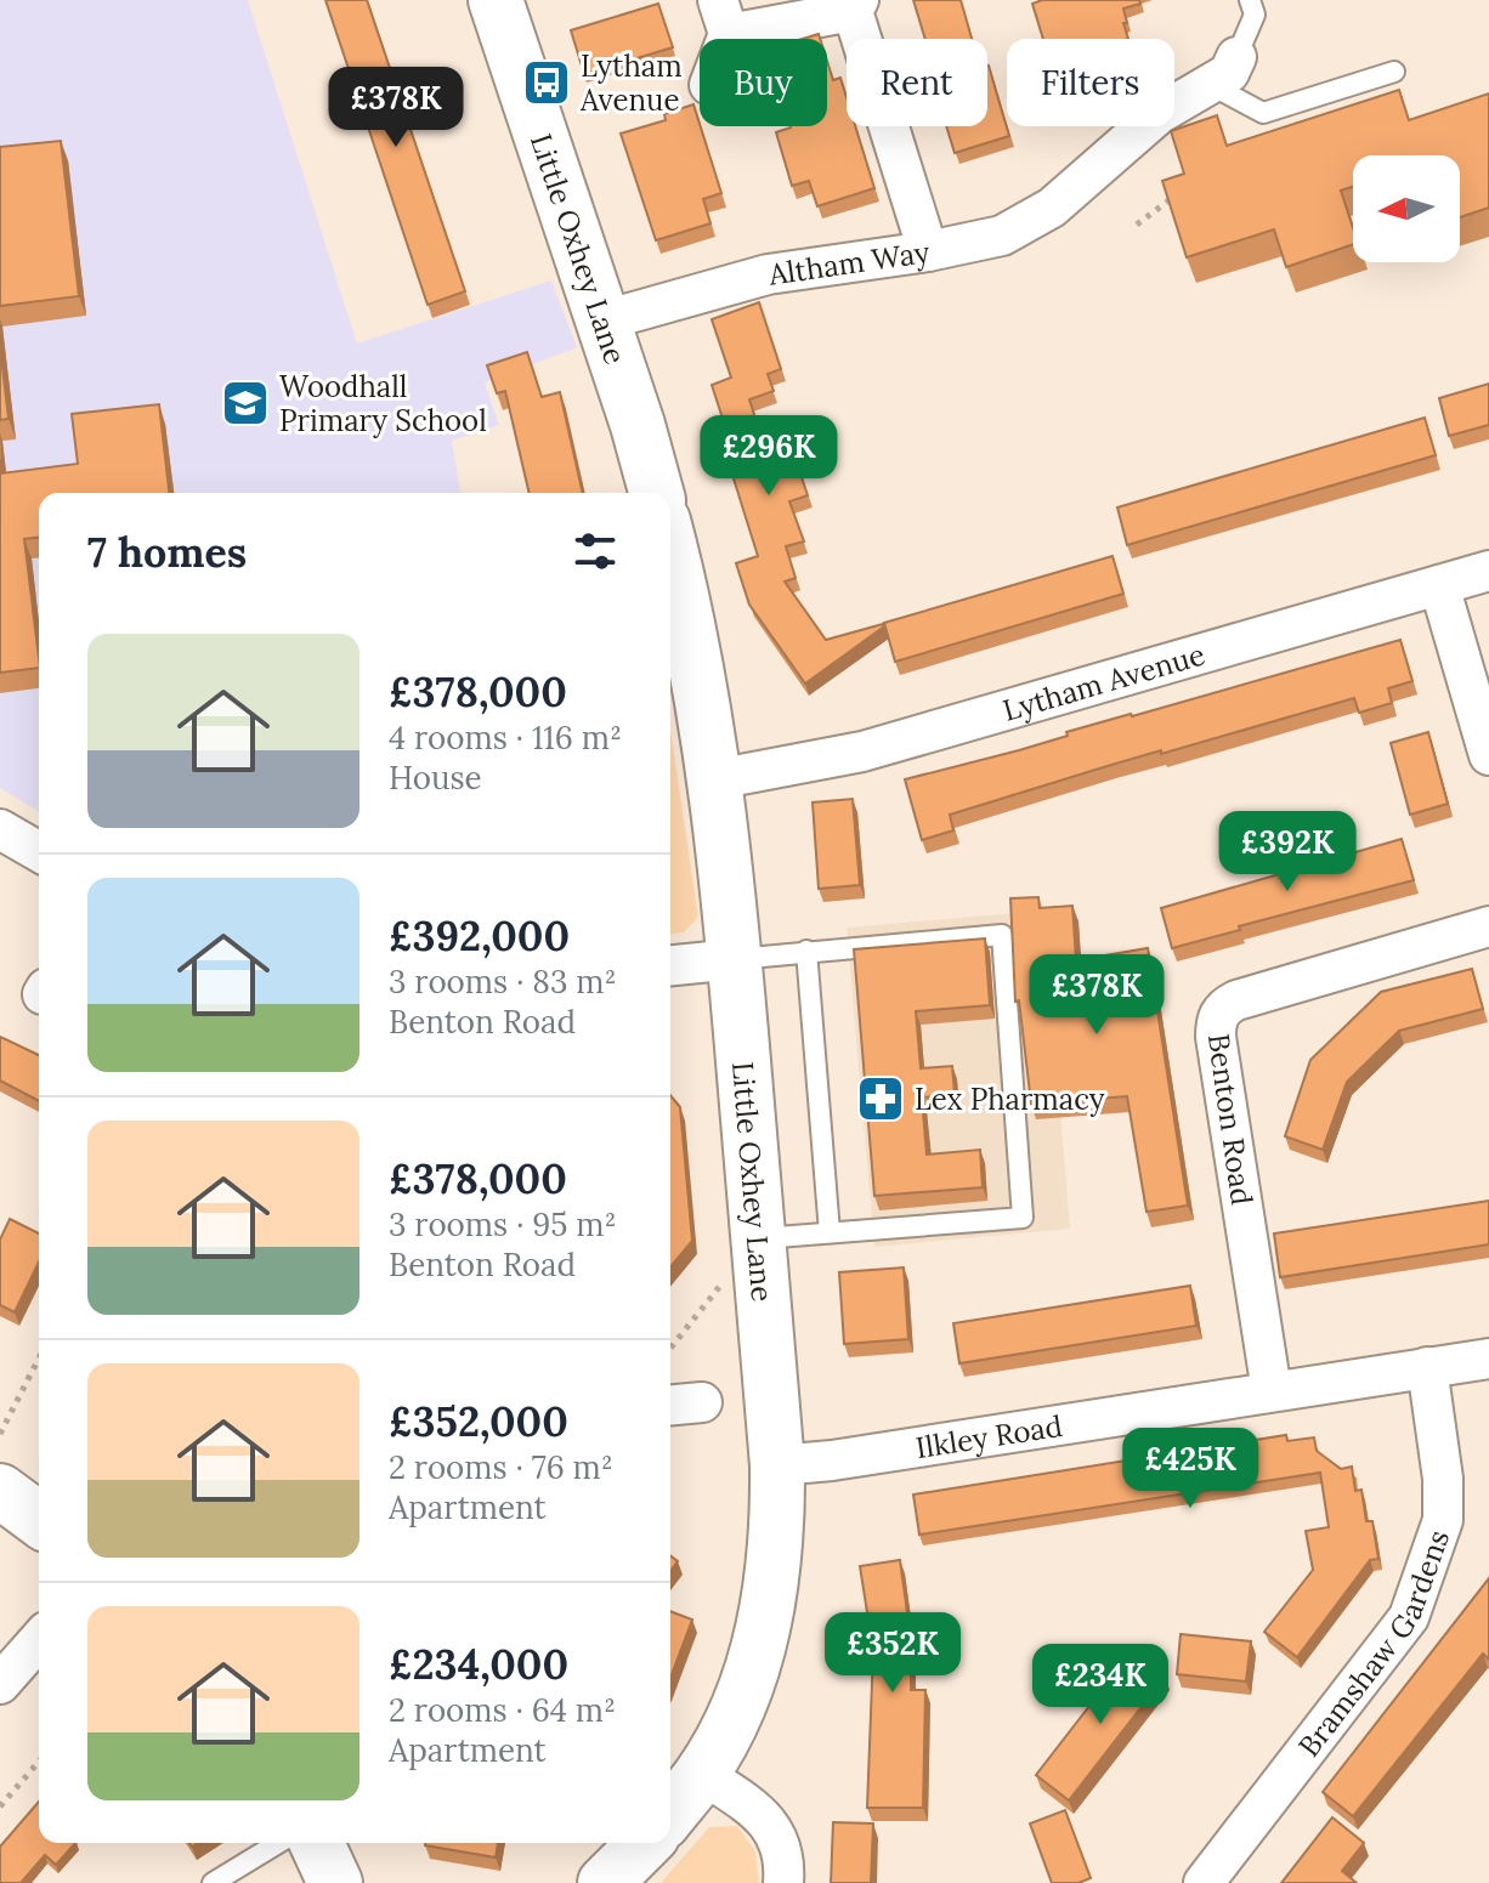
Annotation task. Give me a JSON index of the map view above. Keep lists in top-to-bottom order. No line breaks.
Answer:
{"streets":{"main road":["Little Oxhey Lane"],"street":["Altham Way","Lytham Avenue","Benton Road","Ilkley Road","Bramshaw Gardens"]},"crossings":[["Little Oxhey Lane","Altham Way"],["Little Oxhey Lane","Lytham Avenue"],["Little Oxhey Lane","Ilkley Road"],["Benton Road","Ilkley Road"],["Ilkley Road","Bramshaw Gardens"]],"places":{"bus stop":["Lytham Avenue"],"school or university":["Woodhall Primary School"],"pharmacy":["Lex Pharmacy"]},"north":"left","page":{"chip":["Buy","Rent","Filters"],"price":["£378K","£296K","£392K","£378K","£425K","£352K","£234K"],"heading":"7 homes","list":[{"name":"£378,000","note":"4 rooms · 116 m² · House"},{"name":"£392,000","note":"3 rooms · 83 m² · Benton Road"},{"name":"£378,000","note":"3 rooms · 95 m² · Benton Road"},{"name":"£352,000","note":"2 rooms · 76 m² · Apartment"},{"name":"£234,000","note":"2 rooms · 64 m² · Apartment"}]}}
